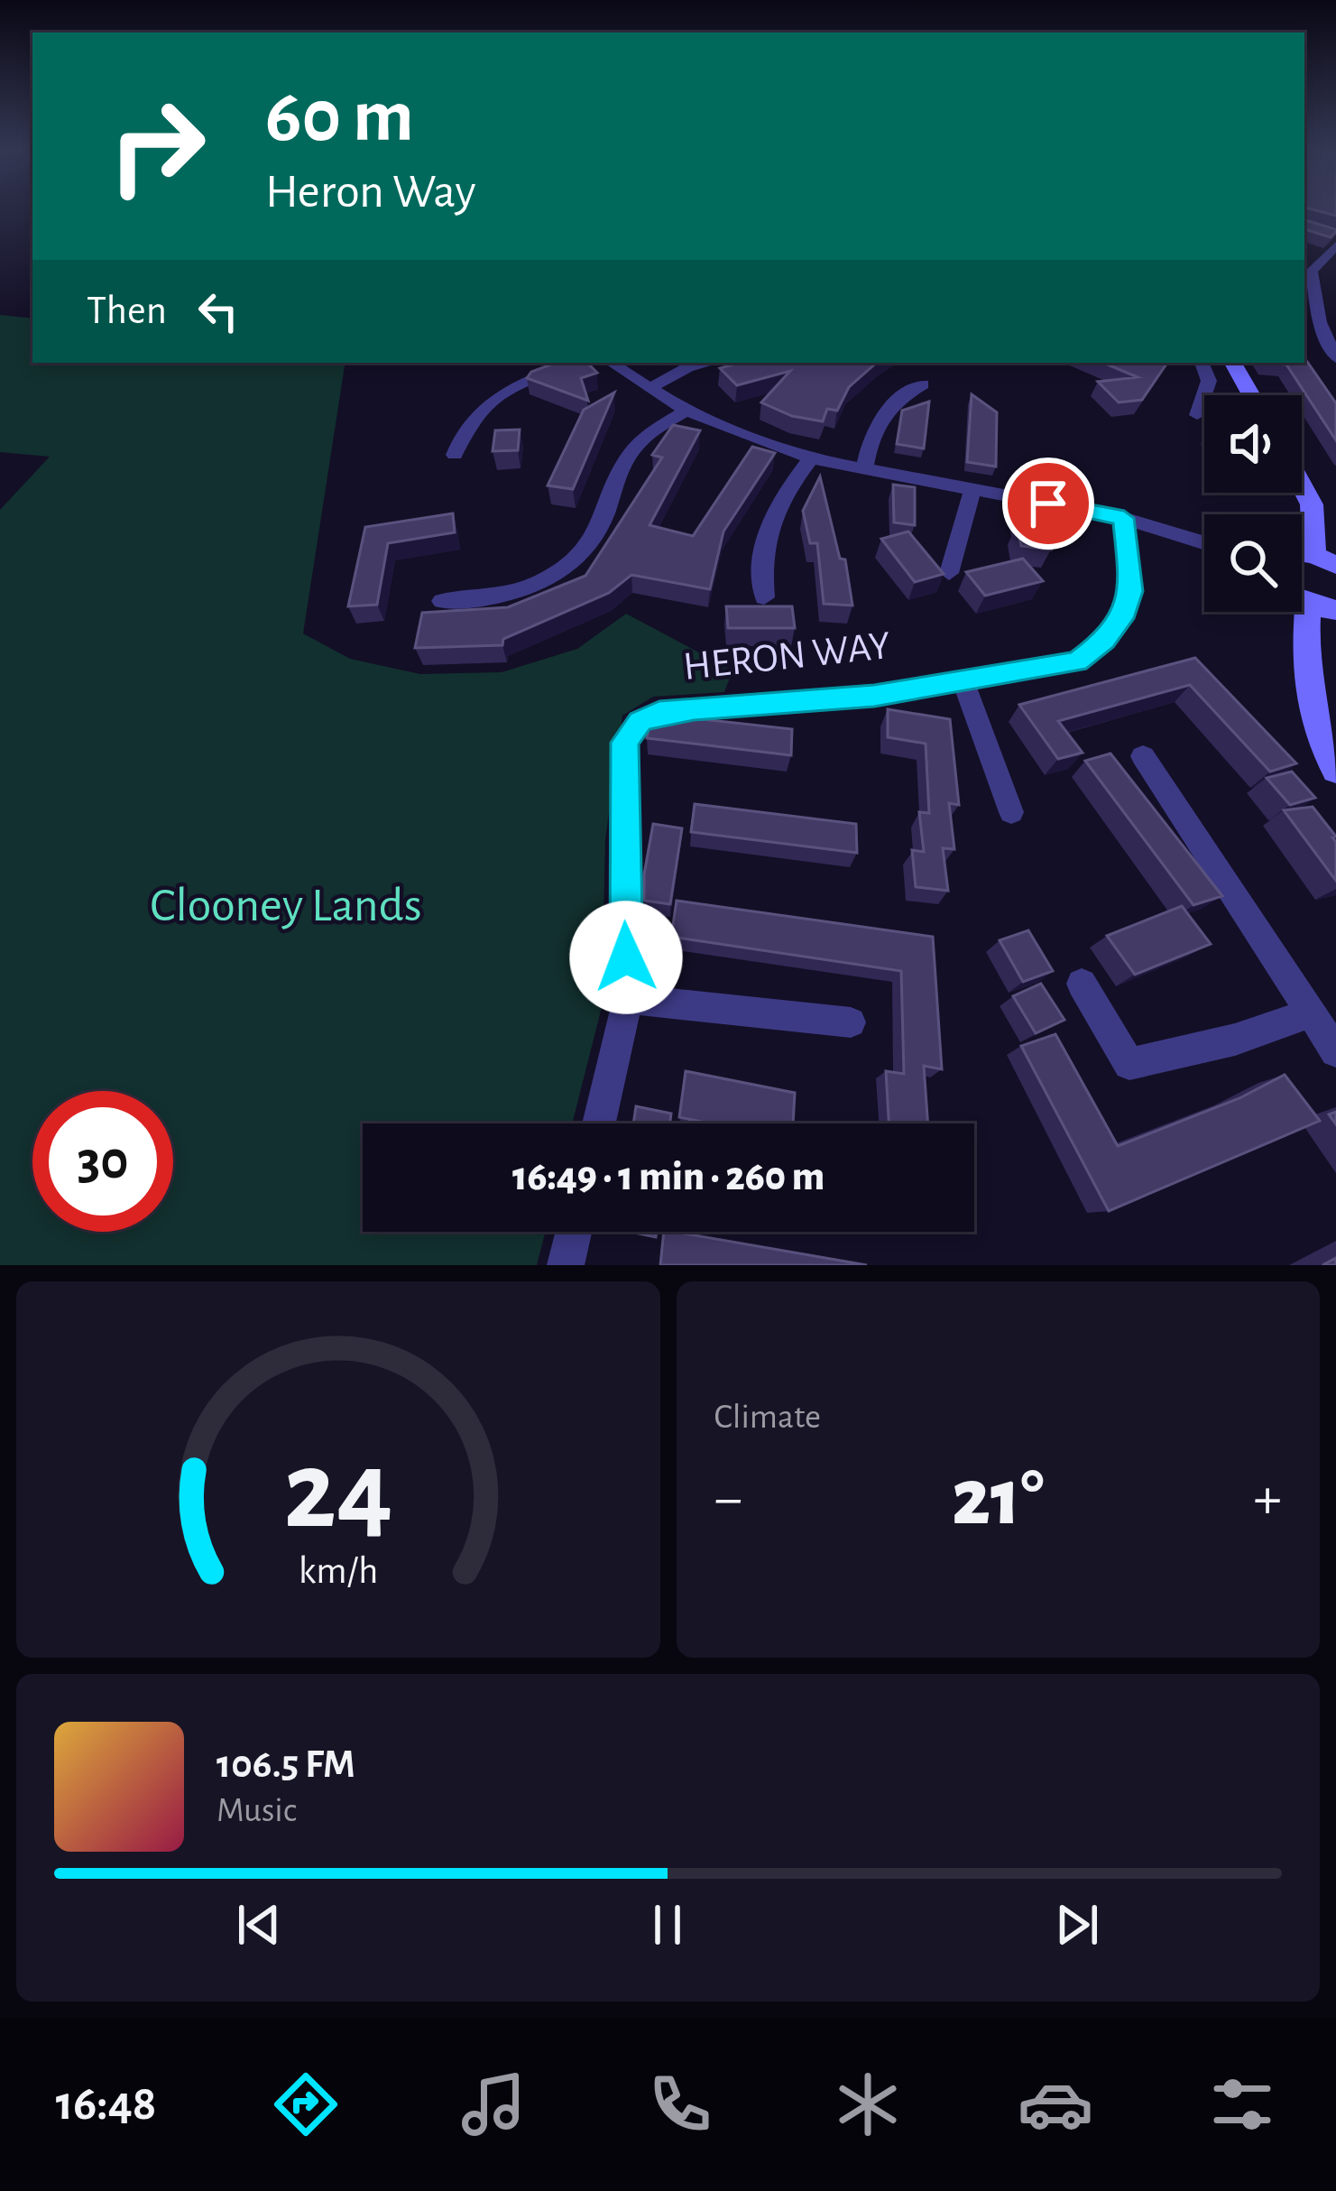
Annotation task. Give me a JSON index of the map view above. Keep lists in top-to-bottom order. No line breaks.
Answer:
{"streets":{"street":["HERON WAY"]},"parks":["Clooney Lands"],"page":{"turn":["60 m","Heron Way"],"then":"Then","limit":"30","trip":"16:49 · 1 min · 260 m","tile":"Climate","heat":["−","21°","+"],"song":["106.5 FM","Music"],"tabs":"16:48","gauge":["24","km/h"]}}
